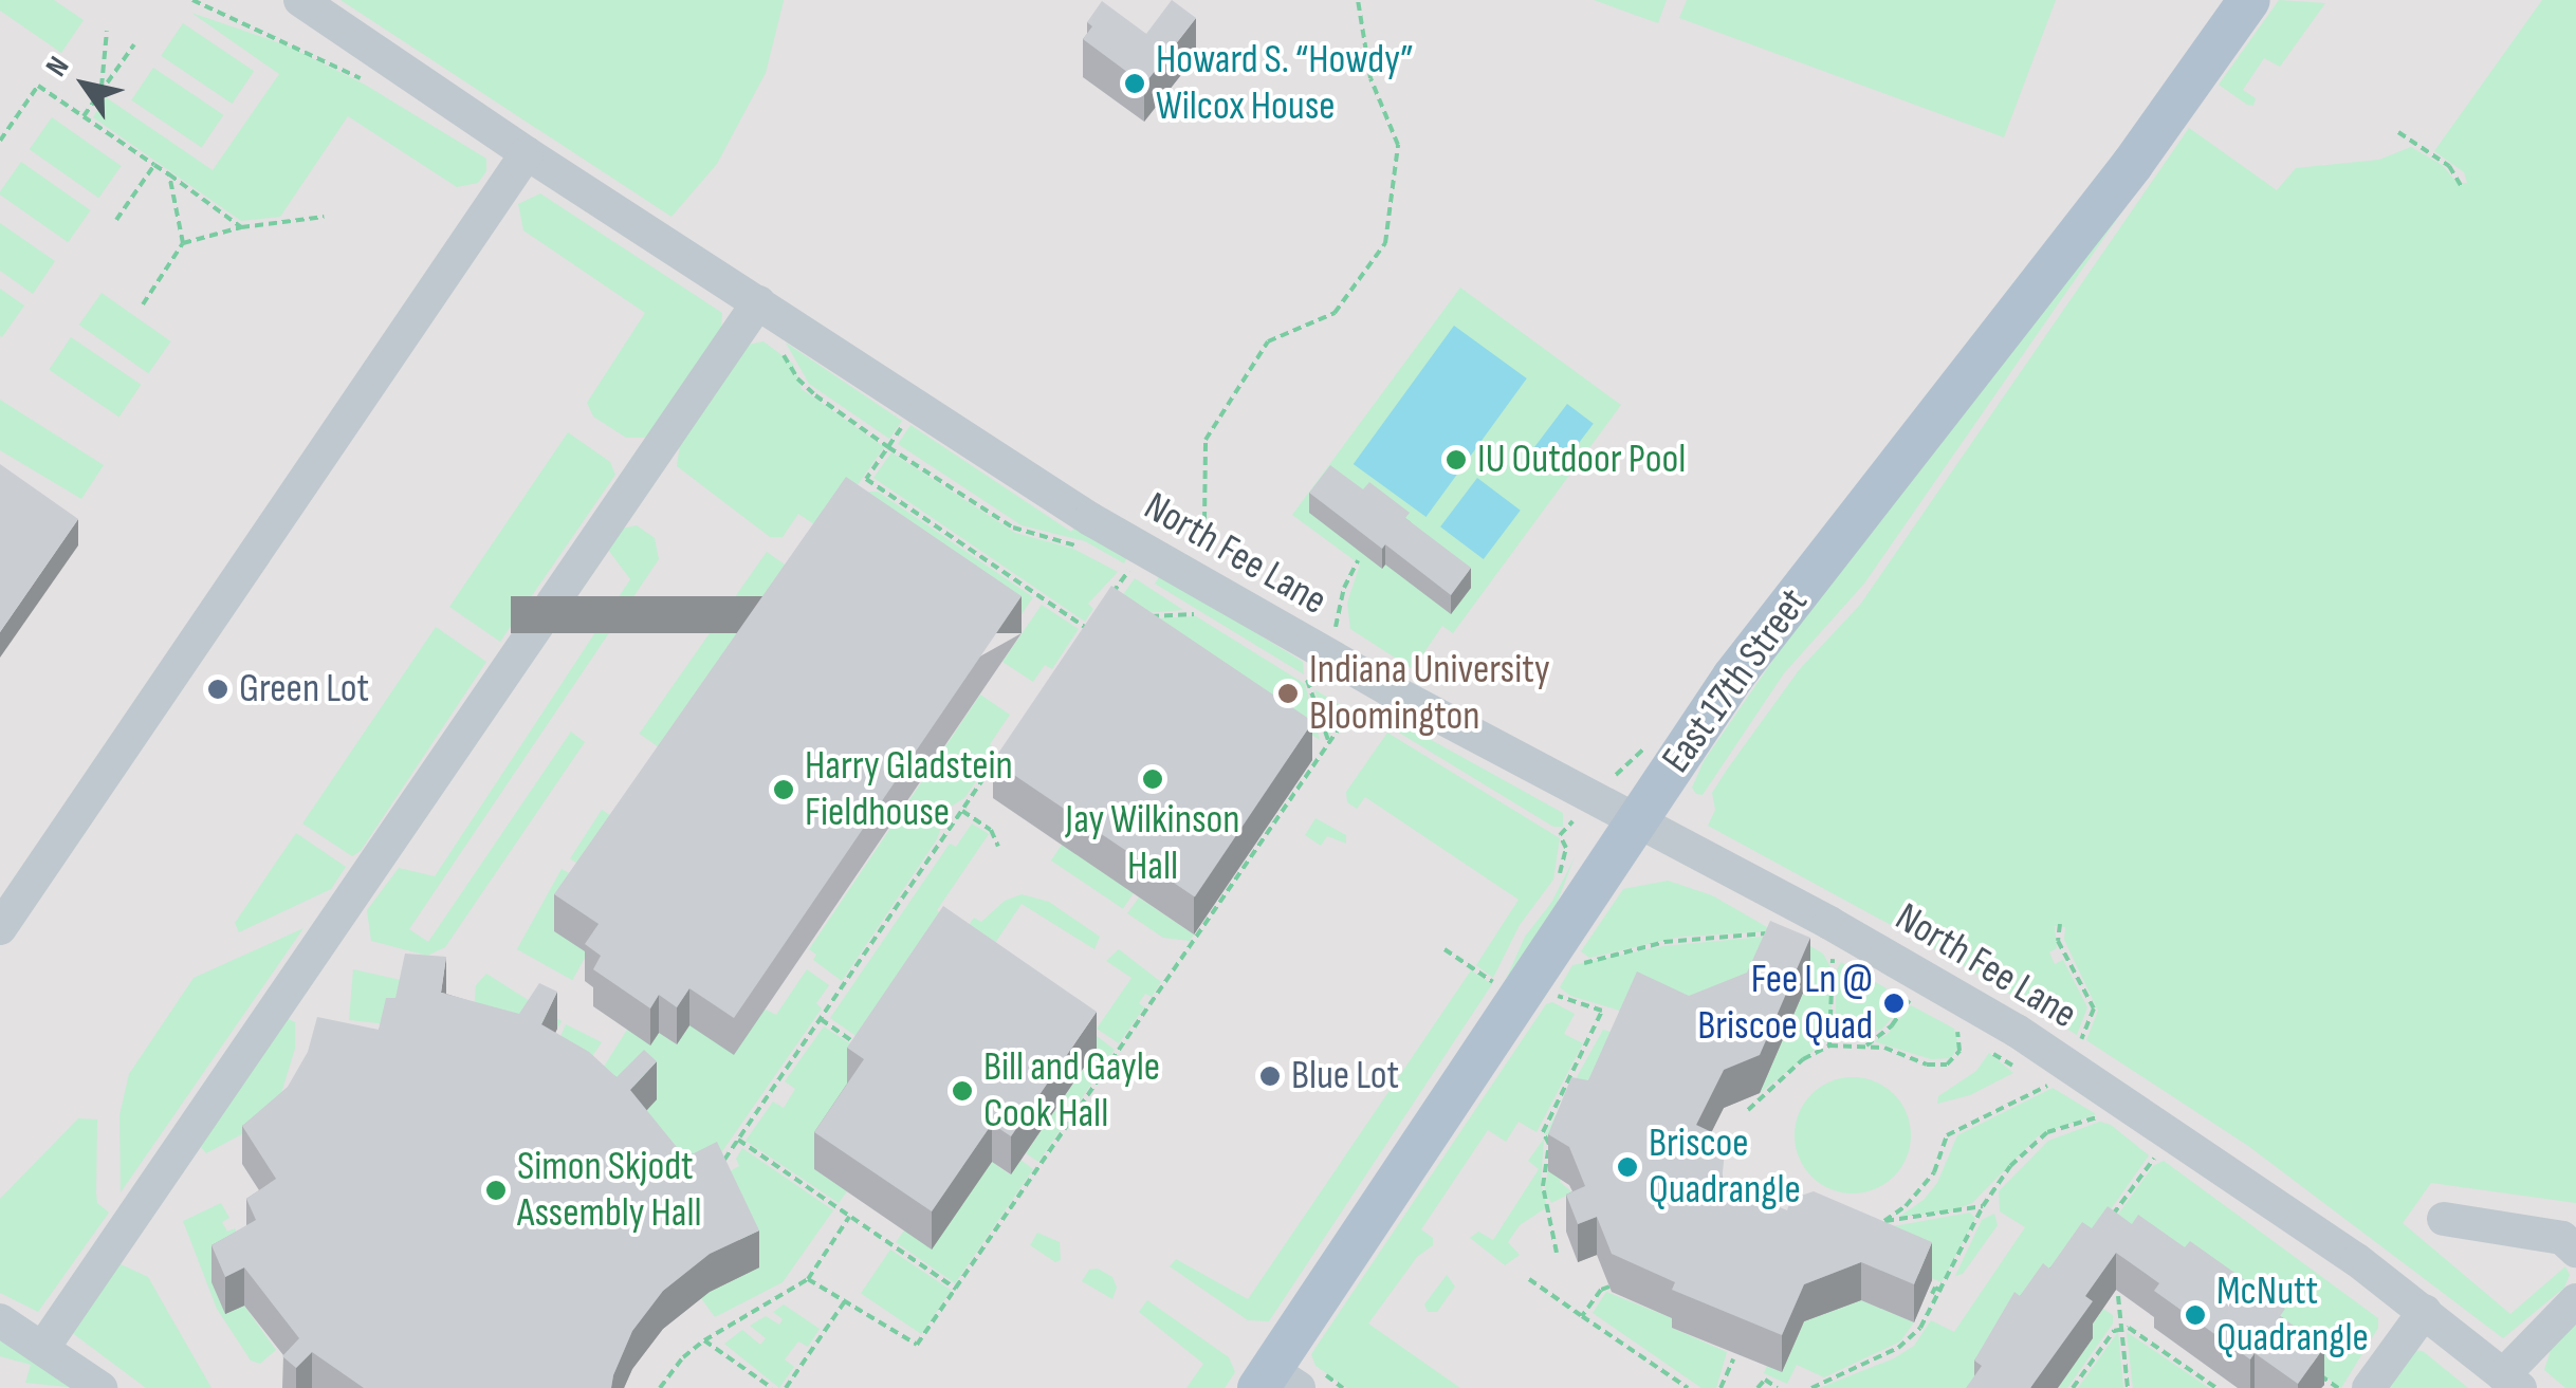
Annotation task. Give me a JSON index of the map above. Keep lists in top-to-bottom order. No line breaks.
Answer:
{"streets":{"main road":["East 17th Street"],"street":["North Fee Lane"]},"crossings":[["North Fee Lane","East 17th Street"]],"places":["Howard S. “Howdy” Wilcox House","IU Outdoor Pool","Green Lot","Indiana University Bloomington","Jay Wilkinson Hall","Harry Gladstein Fieldhouse","Fee Ln @ Briscoe Quad","Blue Lot","Bill and Gayle Cook Hall","Briscoe Quadrangle","Simon Skjodt Assembly Hall","McNutt Quadrangle"],"north":"top left"}
